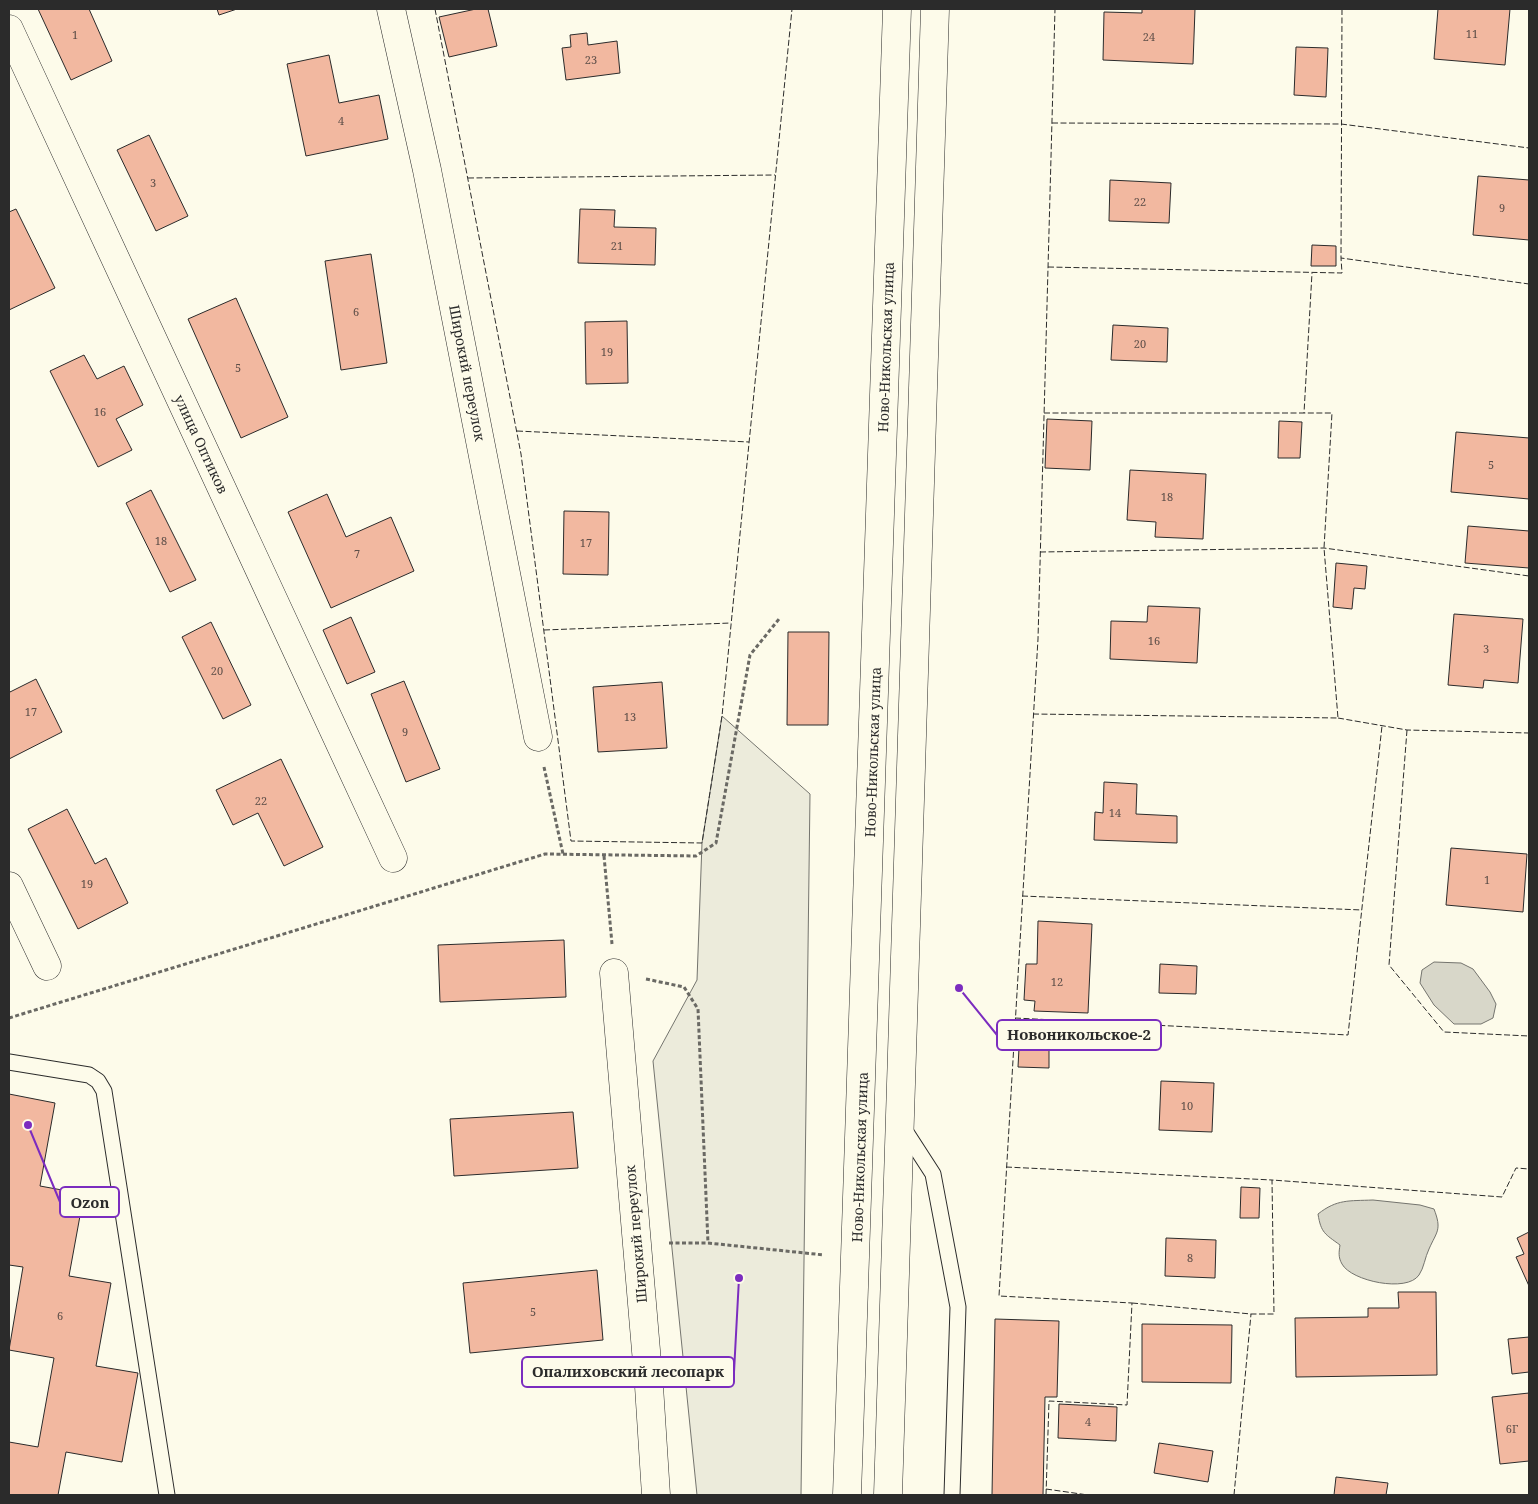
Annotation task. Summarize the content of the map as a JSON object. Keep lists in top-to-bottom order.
{
  "streets": {
    "main road": ["Ново-Никольская улица", "Широкий переулок", "улица Оптиков"]
  },
  "places": ["Новоникольское-2", "Ozon", "Опалиховский лесопарк"],
  "house_numbers": [
    "11",
    "1",
    "24",
    "23",
    "4",
    "3",
    "22",
    "9",
    "21",
    "6",
    "20",
    "19",
    "5",
    "16",
    "5",
    "18",
    "18",
    "17",
    "7",
    "16",
    "3",
    "20",
    "17",
    "13",
    "9",
    "22",
    "14",
    "1",
    "19",
    "12",
    "10",
    "8",
    "5",
    "6",
    "4",
    "6Г"
  ]
}
